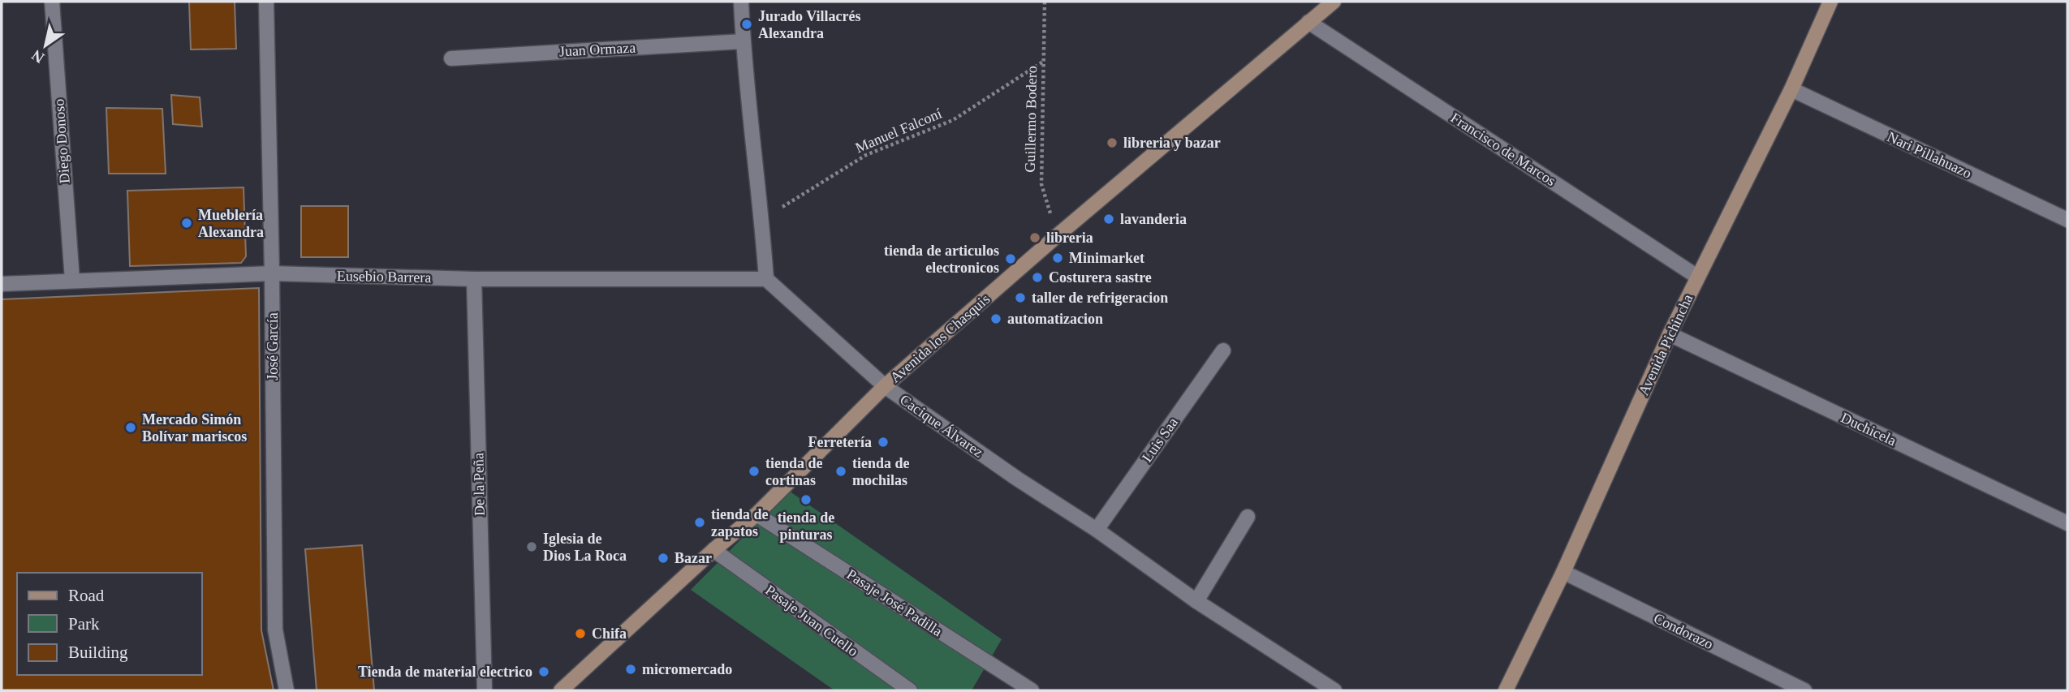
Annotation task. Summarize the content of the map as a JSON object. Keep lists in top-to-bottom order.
{
  "streets": {
    "main road": ["Avenida los Chasquis", "Avenida Pichincha"],
    "street": [
      "Juan Ormaza",
      "Diego Donoso",
      "Francisco de Marcos",
      "Nari Pillahuazo",
      "Eusebio Barrera",
      "José García",
      "Cacique Álvarez",
      "Duchicela",
      "Luis Saa",
      "De la Peña",
      "Pasaje José Padilla",
      "Pasaje Juan Cuello",
      "Condorazo"
    ],
    "path": ["Guillermo Bodero", "Manuel Falconí"]
  },
  "crossings": [
    ["Guillermo Bodero", "Manuel Falconí"],
    ["Guillermo Bodero", "Avenida los Chasquis"],
    ["Diego Donoso", "Eusebio Barrera"],
    ["Francisco de Marcos", "Avenida los Chasquis"],
    ["Francisco de Marcos", "Avenida Pichincha"],
    ["Nari Pillahuazo", "Avenida Pichincha"],
    ["Eusebio Barrera", "José García"],
    ["Eusebio Barrera", "Cacique Álvarez"],
    ["Eusebio Barrera", "De la Peña"],
    ["Avenida los Chasquis", "Cacique Álvarez"],
    ["Avenida los Chasquis", "Pasaje José Padilla"],
    ["Avenida los Chasquis", "Pasaje Juan Cuello"],
    ["Avenida Pichincha", "Duchicela"],
    ["Avenida Pichincha", "Condorazo"],
    ["Cacique Álvarez", "Luis Saa"]
  ],
  "places": [
    "Jurado Villacrés Alexandra",
    "libreria y bazar",
    "lavanderia",
    "Mueblería Alexandra",
    "libreria",
    "Minimarket",
    "tienda de articulos electronicos",
    "Costurera sastre",
    "taller de refrigeracion",
    "automatizacion",
    "Mercado Simón Bolívar mariscos",
    "Ferretería",
    "tienda de cortinas",
    "tienda de mochilas",
    "tienda de pinturas",
    "tienda de zapatos",
    "Iglesia de Dios La Roca",
    "Bazar",
    "Chifa",
    "micromercado",
    "Tienda de material electrico"
  ],
  "legend": ["Road", "Park", "Building"],
  "north": "bottom left"
}
